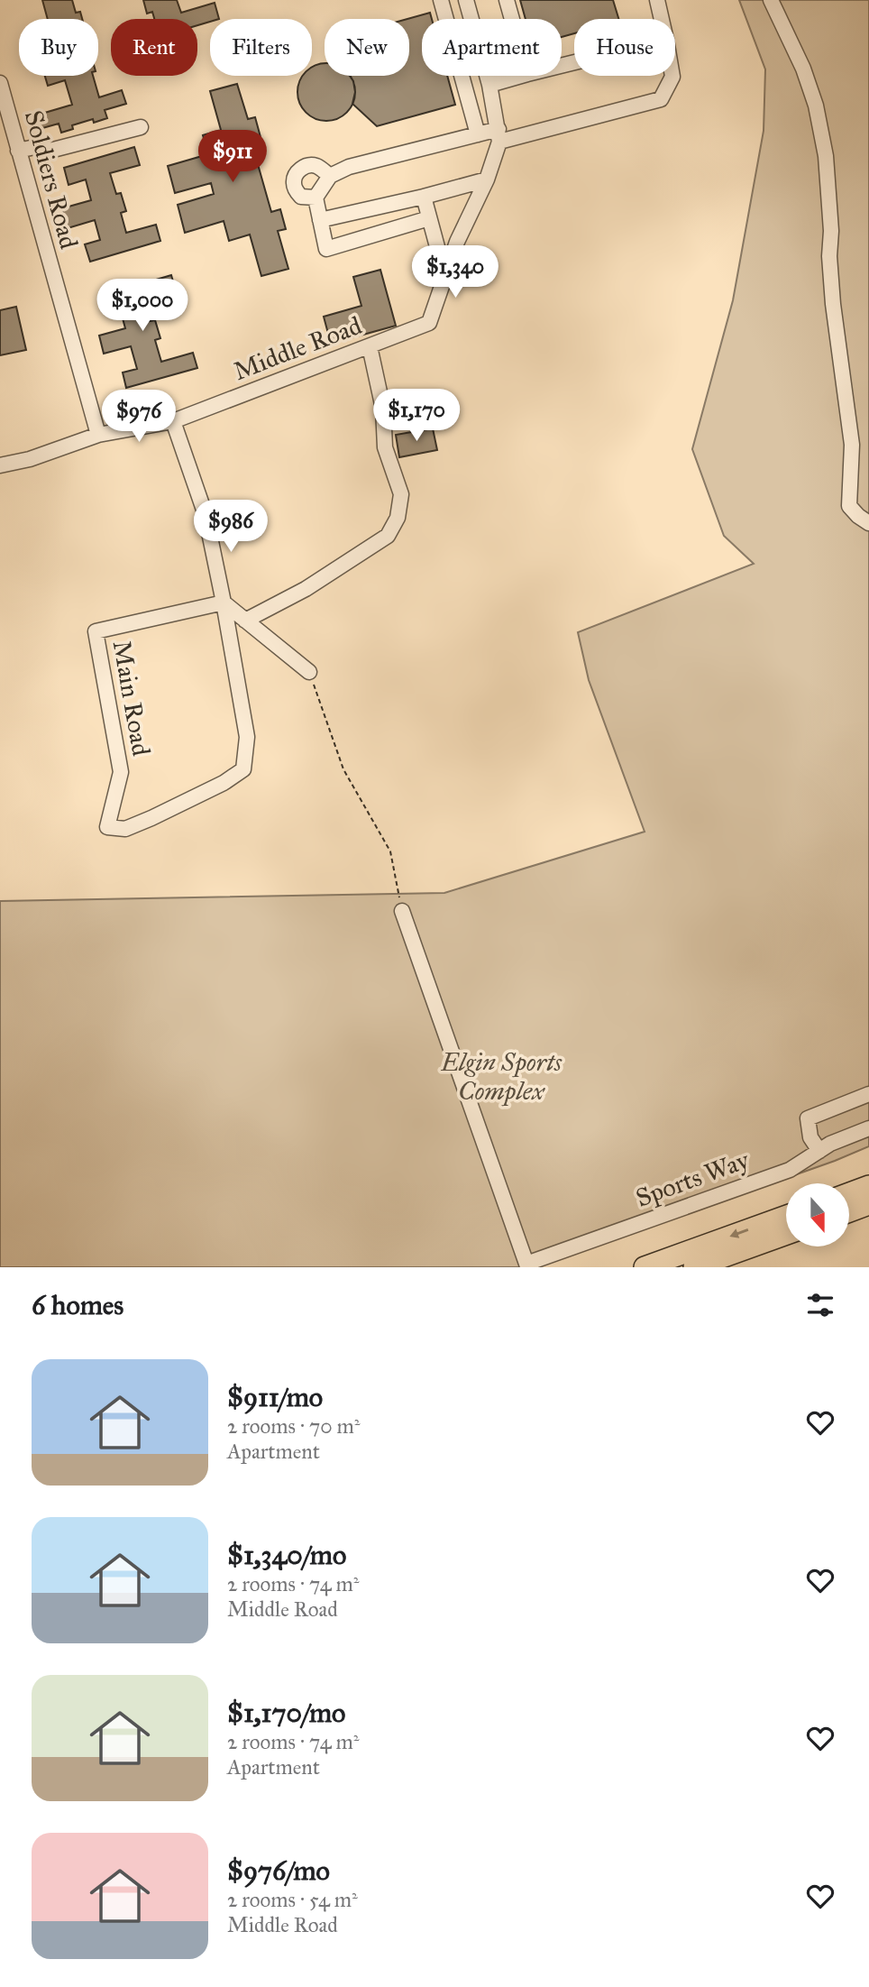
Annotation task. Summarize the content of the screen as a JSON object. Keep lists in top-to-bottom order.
{
  "streets": {
    "street": [
      "Soldiers Road",
      "Middle Road",
      "Main Road",
      "Sports Way"
    ]
  },
  "crossings": [
    ["Soldiers Road", "Middle Road"]
  ],
  "parks": ["Elgin Sports Complex"],
  "north": "bottom",
  "page": {
    "chip": [
      "Buy",
      "Rent",
      "Filters",
      "New",
      "Apartment",
      "House"
    ],
    "price": [
      "$911",
      "$1,340",
      "$1,000",
      "$1,170",
      "$976",
      "$986"
    ],
    "heading": "6 homes",
    "list": [
      {
        "name": "$911/mo",
        "note": "2 rooms · 70 m² · Apartment"
      },
      {
        "name": "$1,340/mo",
        "note": "2 rooms · 74 m² · Middle Road"
      },
      {
        "name": "$1,170/mo",
        "note": "2 rooms · 74 m² · Apartment"
      },
      {
        "name": "$976/mo",
        "note": "2 rooms · 54 m² · Middle Road"
      }
    ]
  }
}
